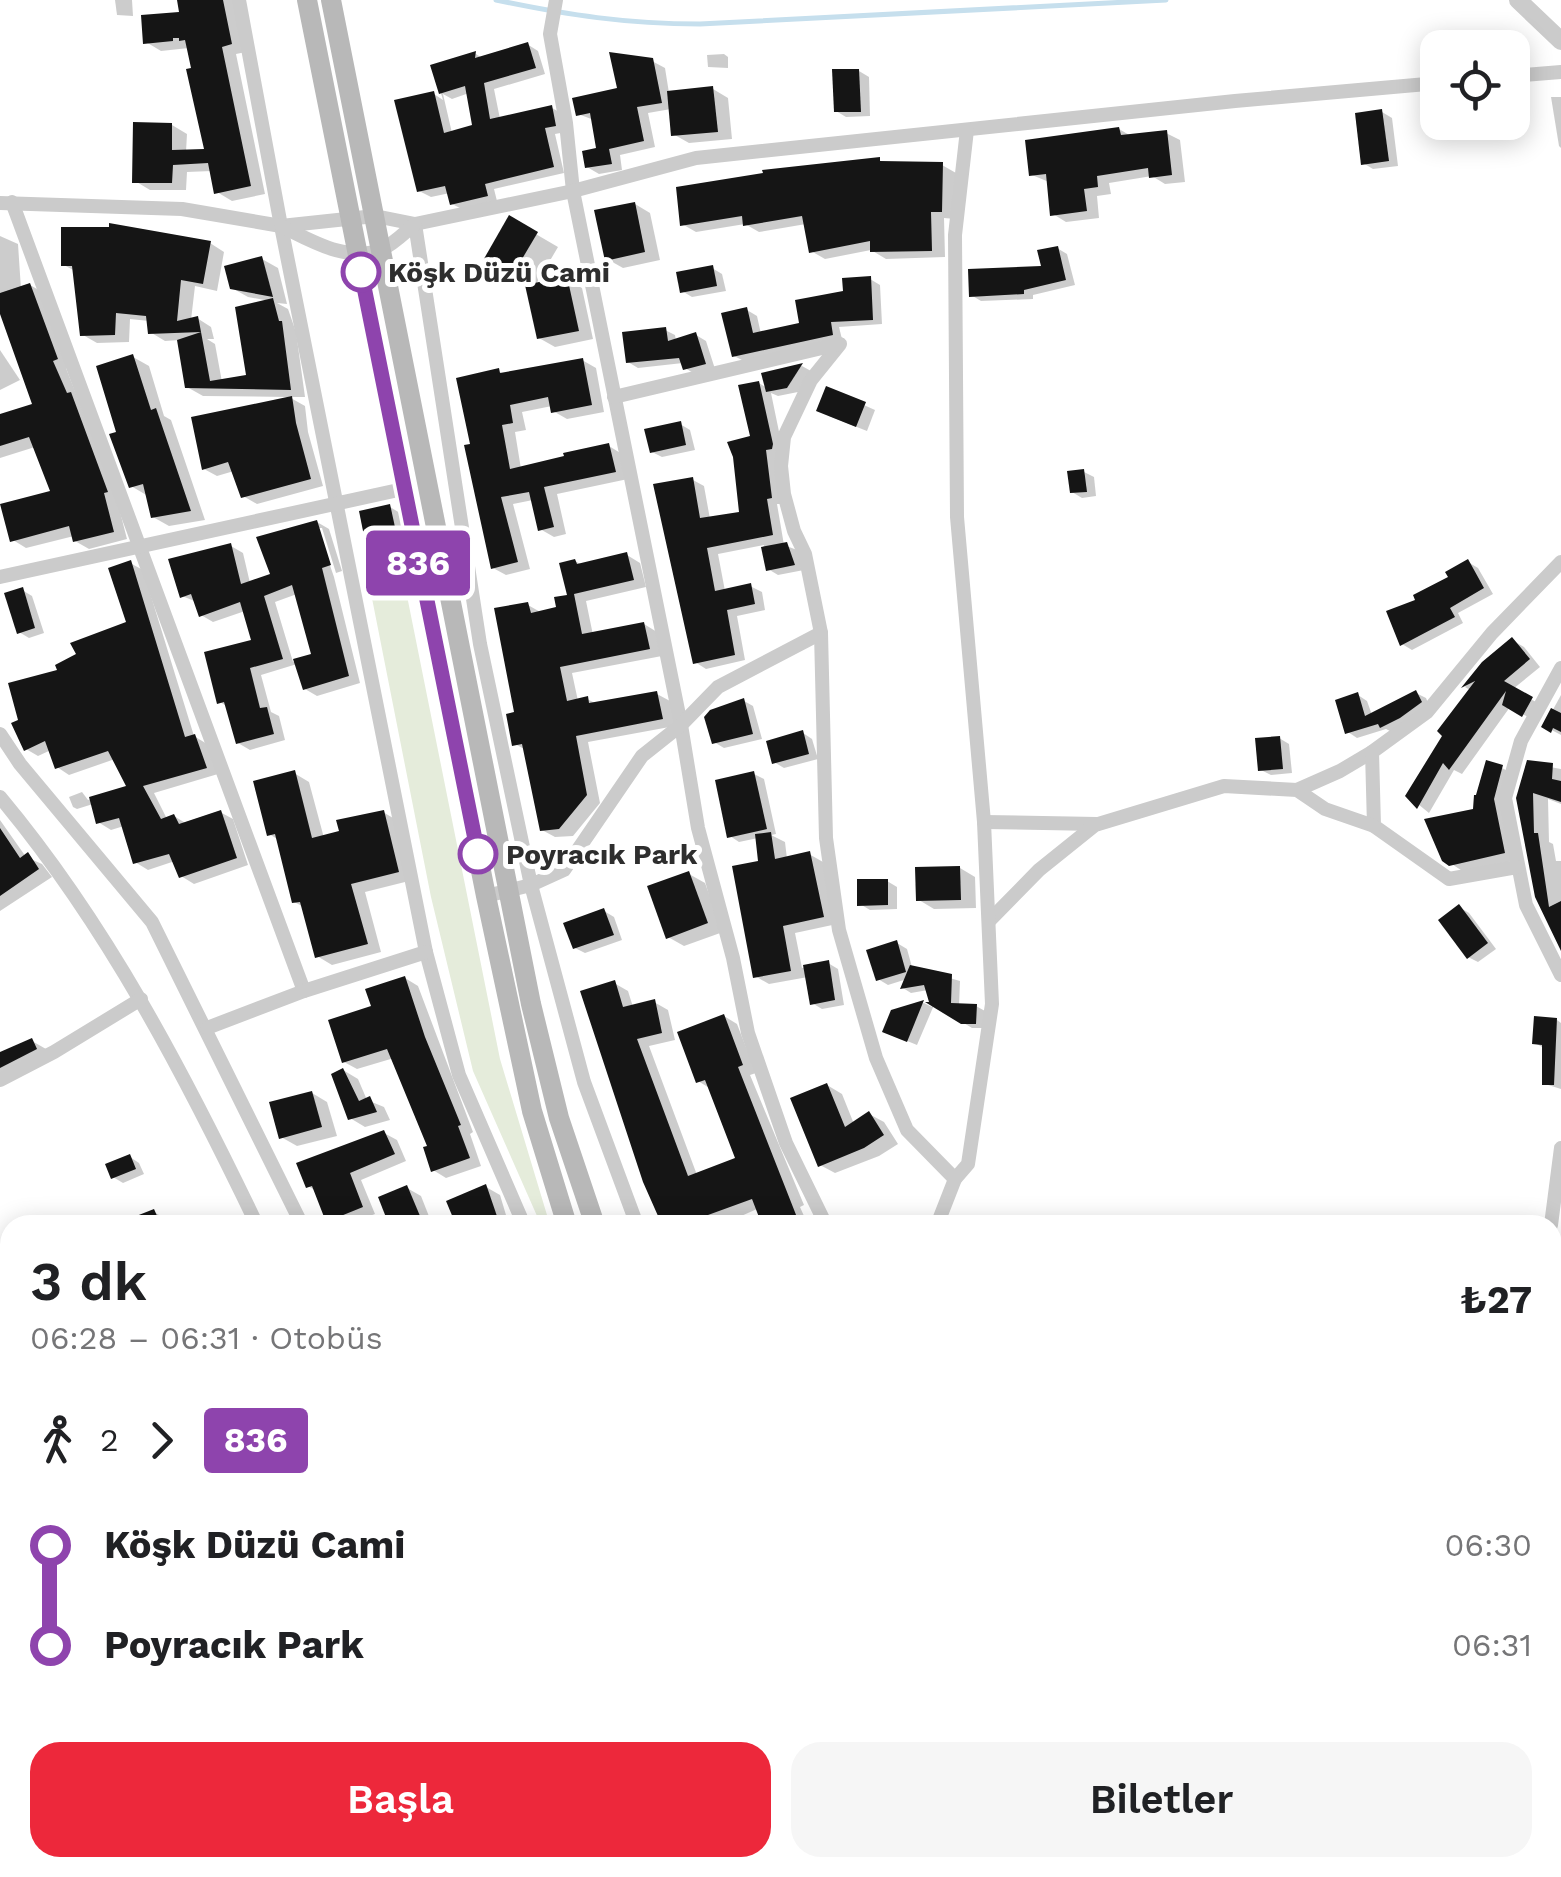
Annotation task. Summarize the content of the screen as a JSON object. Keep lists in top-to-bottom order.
{
  "places": ["Köşk Düzü Cami", "Poyracık Park"],
  "lines": ["bus line 836"],
  "page": {
    "on_map": "836",
    "heading": ["3 dk", "06:28 – 06:31 · Otobüs", "₺27"],
    "legs": ["2", "836"],
    "list": [
      {
        "name": "Köşk Düzü Cami",
        "value": "06:30"
      },
      {
        "name": "Poyracık Park",
        "value": "06:31"
      }
    ],
    "buttons": ["Başla", "Biletler"]
  }
}
